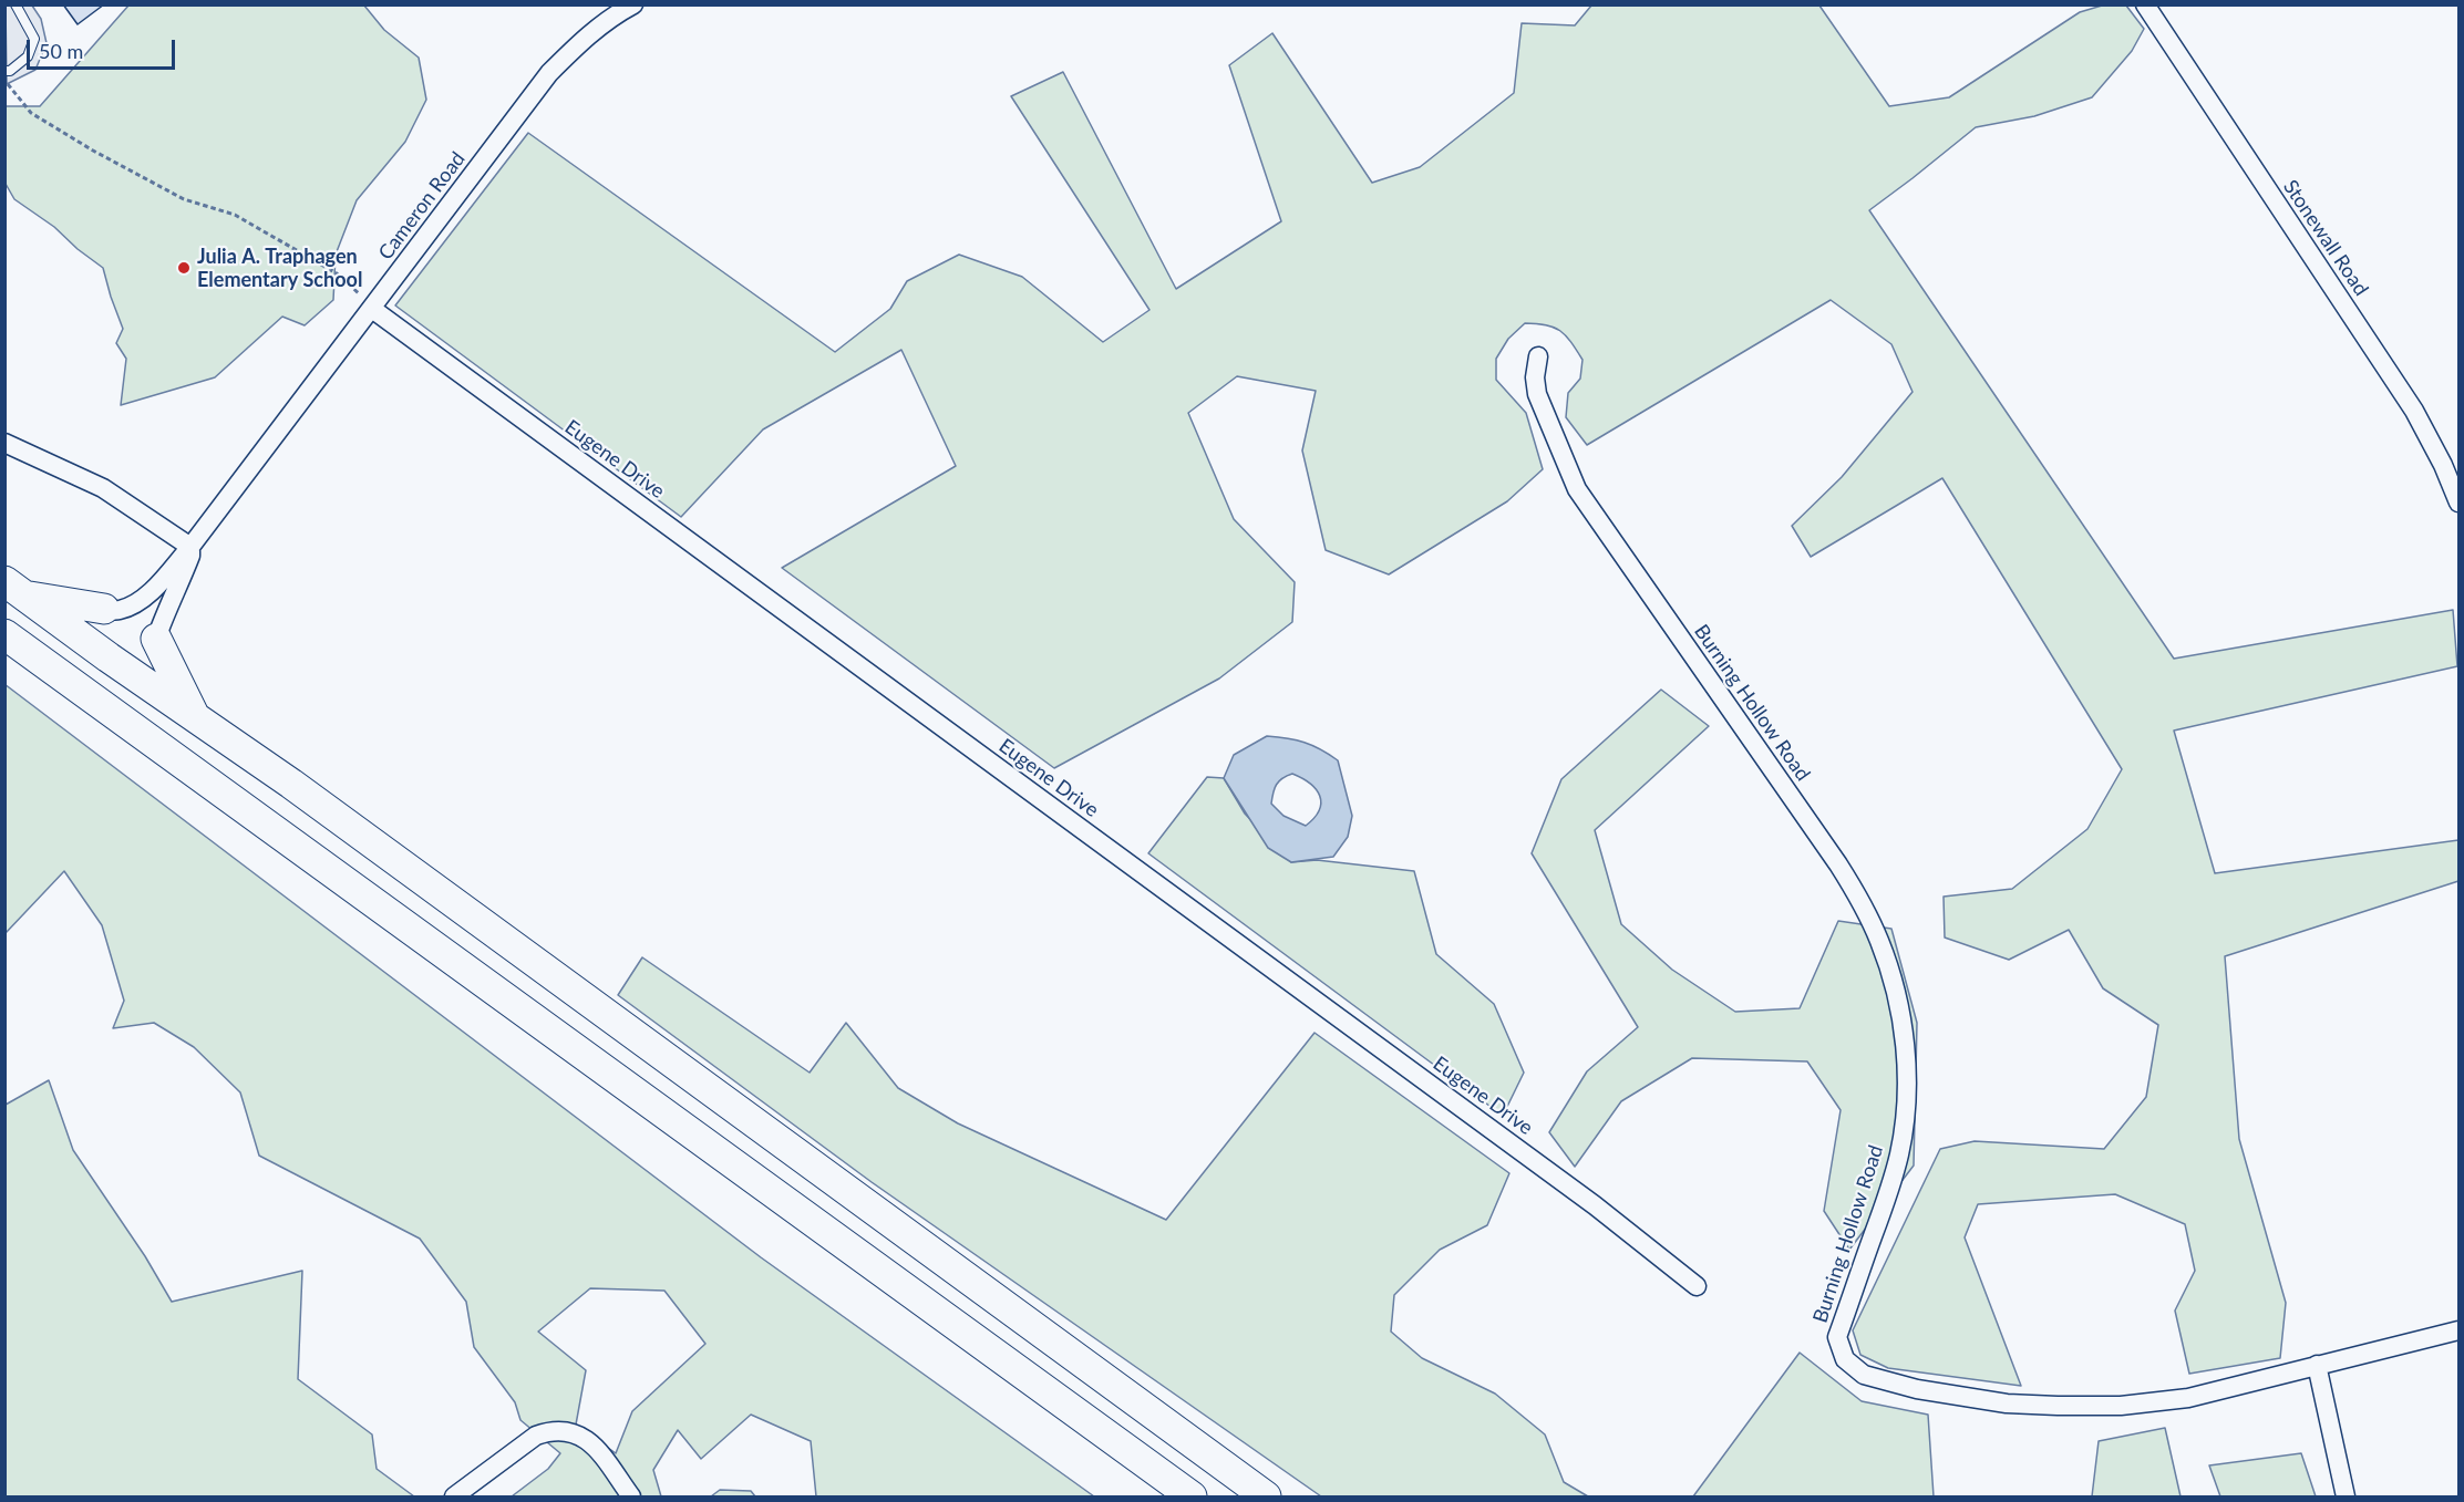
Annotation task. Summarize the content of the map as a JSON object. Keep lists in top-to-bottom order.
{
  "streets": {
    "street": [
      "Cameron Road",
      "Stonewall Road",
      "Eugene Drive",
      "Burning Hollow Road"
    ]
  },
  "crossings": [
    ["Cameron Road", "Eugene Drive"]
  ],
  "places": ["Julia A. Traphagen Elementary School"],
  "scale_bar": "50 m"
}
